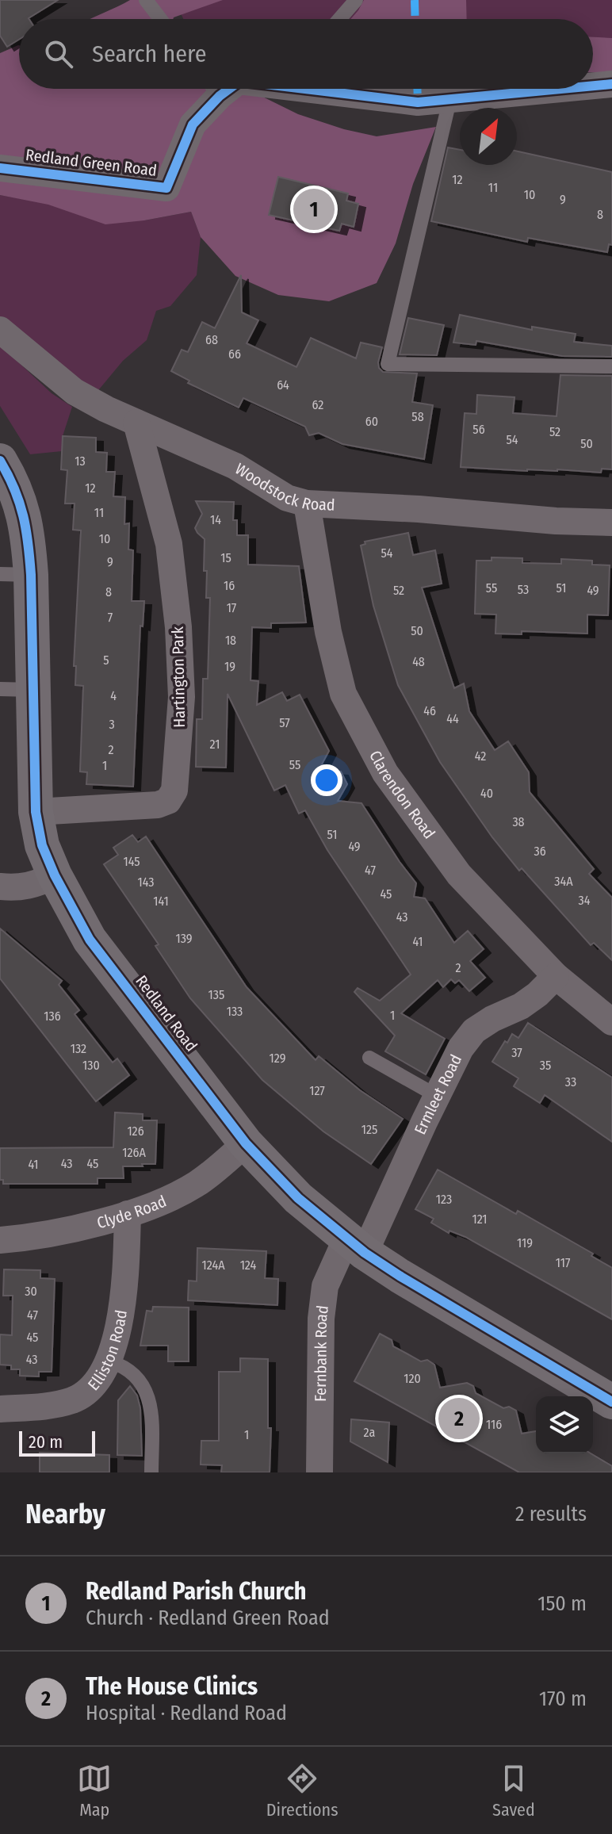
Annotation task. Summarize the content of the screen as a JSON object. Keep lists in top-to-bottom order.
{
  "streets": {
    "street": [
      "Redland Green Road",
      "Woodstock Road",
      "Hartington Park",
      "Clarendon Road",
      "Redland Road",
      "Ermleet Road",
      "Clyde Road",
      "Elliston Road",
      "Fernbank Road"
    ]
  },
  "crossings": [
    ["Woodstock Road", "Hartington Park"],
    ["Woodstock Road", "Clarendon Road"],
    ["Hartington Park", "Redland Road"],
    ["Clarendon Road", "Ermleet Road"],
    ["Redland Road", "Ermleet Road"],
    ["Redland Road", "Clyde Road"],
    ["Redland Road", "Fernbank Road"],
    ["Ermleet Road", "Fernbank Road"],
    ["Clyde Road", "Elliston Road"]
  ],
  "house_numbers": [
    "12",
    "11",
    "10",
    "9",
    "8",
    "68",
    "66",
    "64",
    "62",
    "58",
    "60",
    "56",
    "52",
    "54",
    "50",
    "13",
    "12",
    "11",
    "14",
    "10",
    "54",
    "15",
    "9",
    "16",
    "55",
    "51",
    "53",
    "52",
    "49",
    "8",
    "17",
    "7",
    "50",
    "18",
    "5",
    "48",
    "19",
    "4",
    "46",
    "44",
    "57",
    "3",
    "21",
    "2",
    "42",
    "55",
    "1",
    "40",
    "38",
    "51",
    "49",
    "36",
    "145",
    "47",
    "34A",
    "143",
    "45",
    "34",
    "141",
    "43",
    "139",
    "41",
    "2",
    "135",
    "133",
    "1",
    "136",
    "132",
    "37",
    "129",
    "130",
    "35",
    "33",
    "127",
    "125",
    "126",
    "126A",
    "43",
    "45",
    "41",
    "123",
    "121",
    "119",
    "117",
    "124A",
    "124",
    "30",
    "47",
    "45",
    "43",
    "120",
    "116",
    "2a",
    "1"
  ],
  "scale_bar": "20 m",
  "north": "top right",
  "page": {
    "search": "Search here",
    "pins": ["1", "2"],
    "scale": "20 m",
    "heading": ["Nearby", "2 results"],
    "list": [
      {
        "mark": "1",
        "name": "Redland Parish Church",
        "note": "Church · Redland Green Road",
        "value": "150 m"
      },
      {
        "mark": "2",
        "name": "The House Clinics",
        "note": "Hospital · Redland Road",
        "value": "170 m"
      }
    ],
    "nav": ["Map", "Directions", "Saved"]
  }
}
